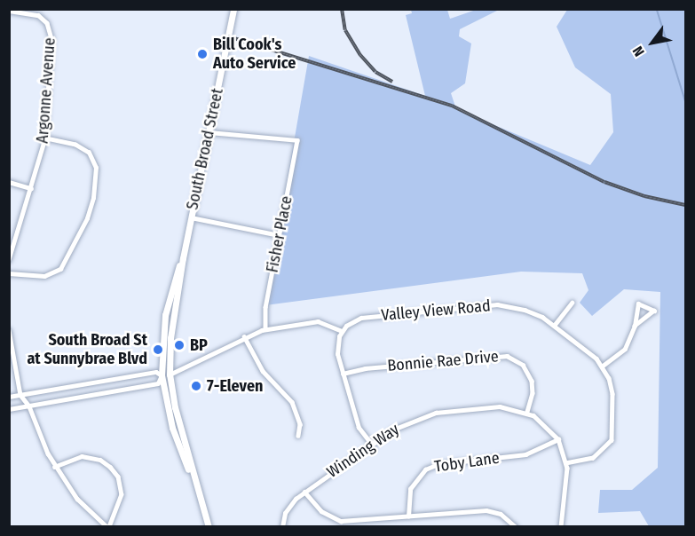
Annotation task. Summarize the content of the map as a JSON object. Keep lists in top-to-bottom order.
{
  "streets": {
    "main road": ["South Broad Street"],
    "street": [
      "Argonne Avenue",
      "Fisher Place",
      "Valley View Road",
      "Bonnie Rae Drive",
      "Winding Way",
      "Toby Lane"
    ]
  },
  "crossings": [
    ["South Broad Street", "Fisher Place"],
    ["Bonnie Rae Drive", "Winding Way"],
    ["Winding Way", "Toby Lane"]
  ],
  "places": [
    "Bill Cook's Auto Service",
    "BP",
    "South Broad St at Sunnybrae Blvd",
    "7-Eleven"
  ],
  "north": "bottom left"
}
